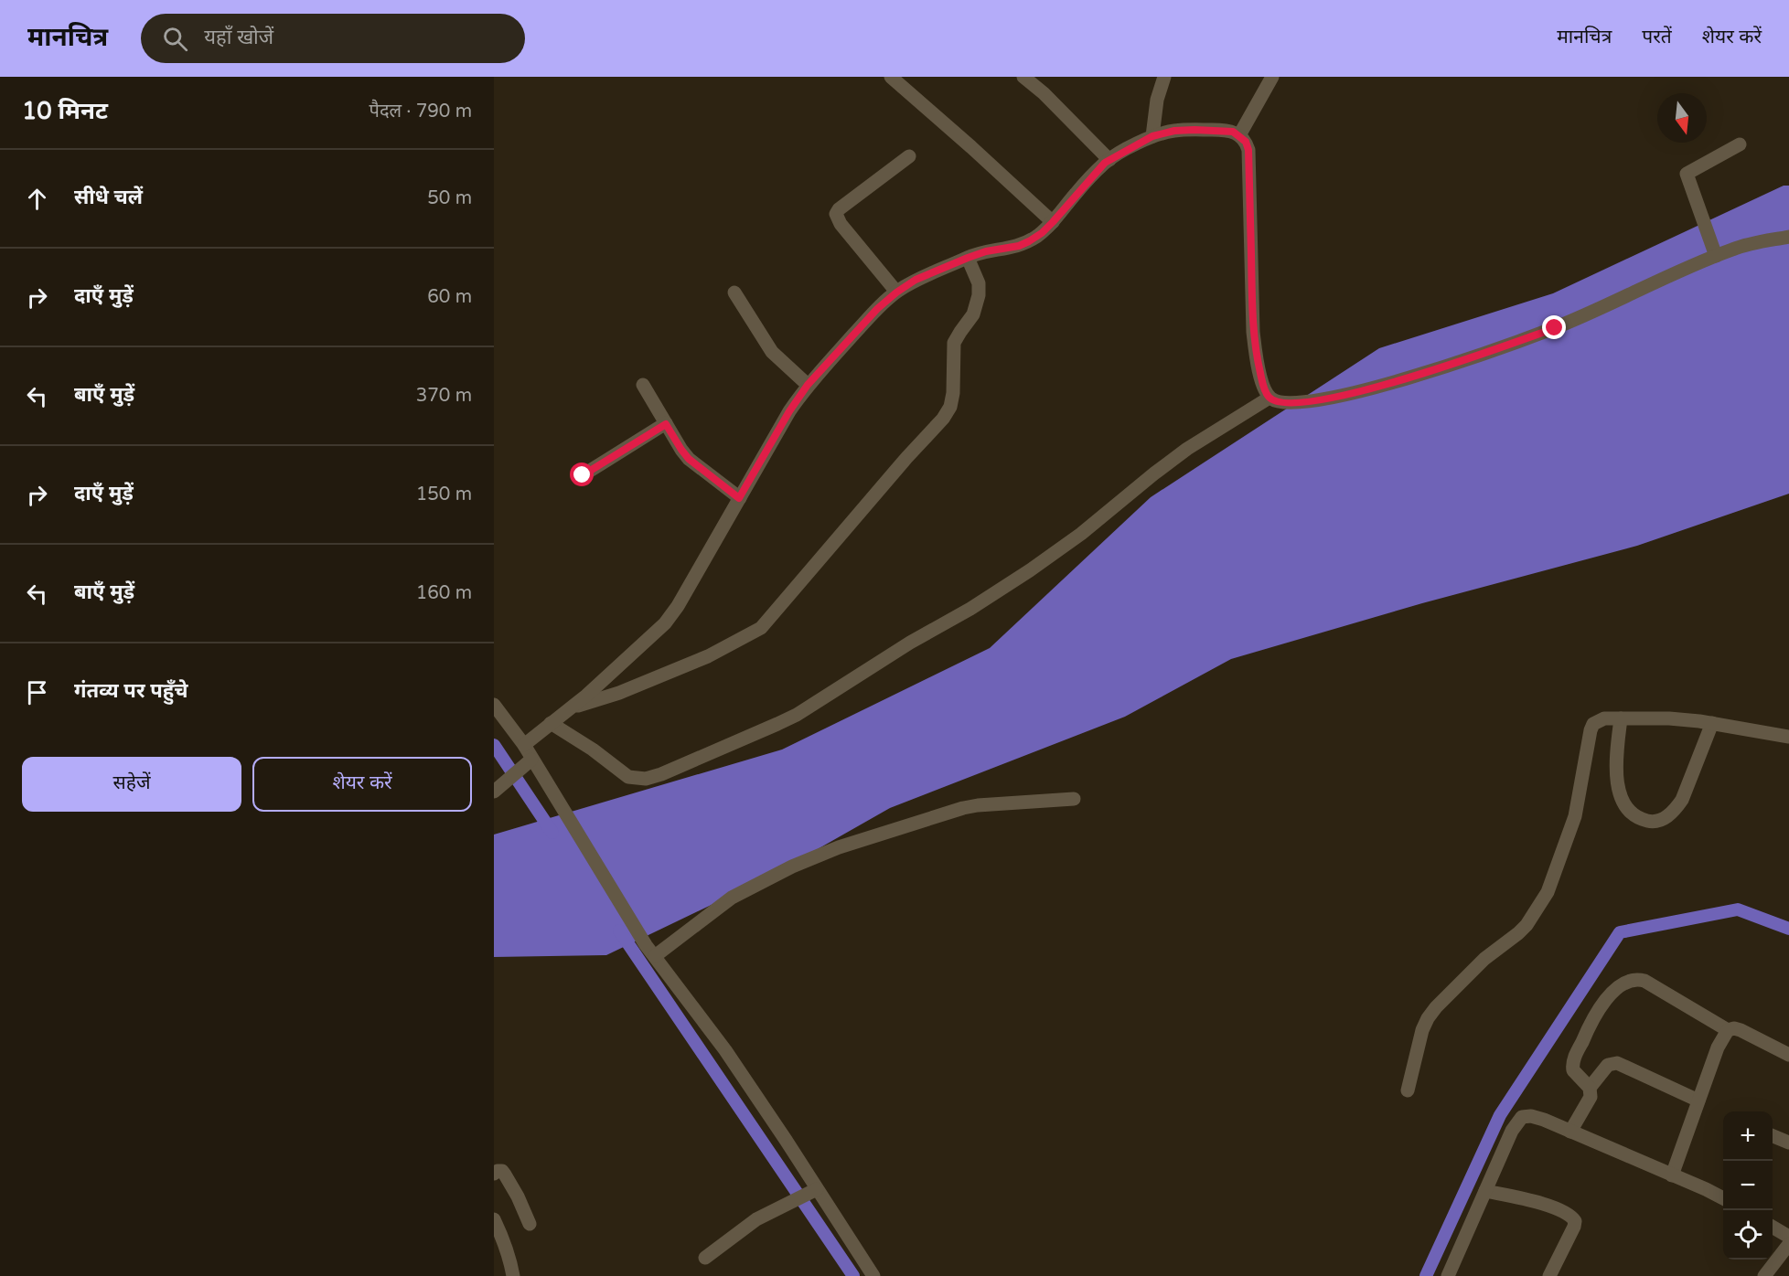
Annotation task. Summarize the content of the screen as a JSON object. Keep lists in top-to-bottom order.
{
  "north": "bottom",
  "page": {
    "header": "मानचित्र",
    "search": "यहाँ खोजें",
    "nav": ["मानचित्र", "परतें", "शेयर करें"],
    "heading": ["10 मिनट", "पैदल · 790 m"],
    "list": [
      ["सीधे चलें", "50 m"],
      ["दाएँ मुड़ें", "60 m"],
      ["बाएँ मुड़ें", "370 m"],
      ["दाएँ मुड़ें", "150 m"],
      ["बाएँ मुड़ें", "160 m"],
      "गंतव्य पर पहुँचे"
    ],
    "buttons": ["सहेजें", "शेयर करें"],
    "map_buttons": ["+", "−"]
  }
}
